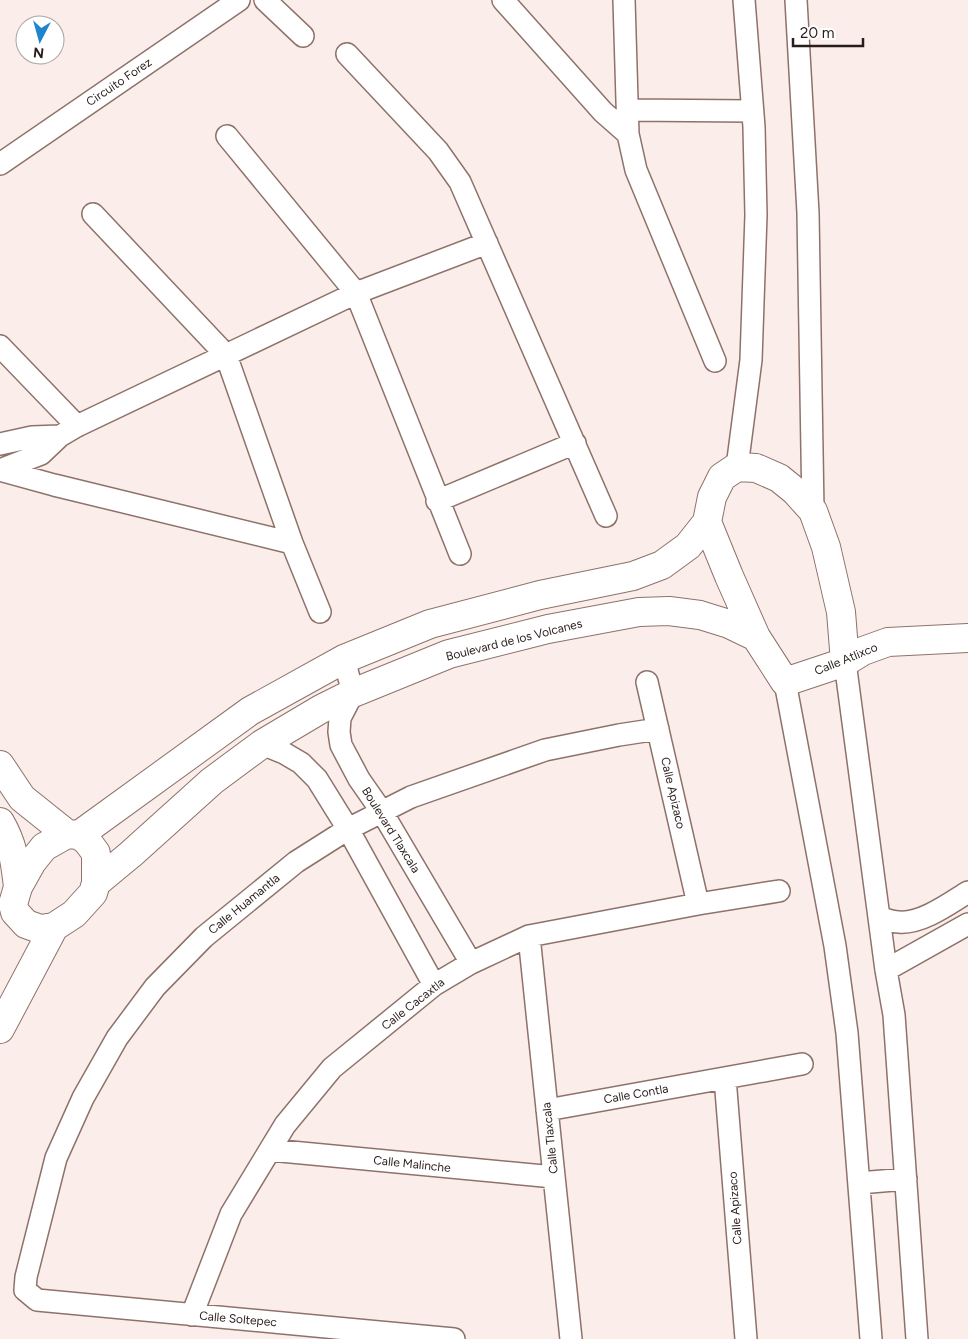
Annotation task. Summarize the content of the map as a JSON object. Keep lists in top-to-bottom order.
{
  "streets": {
    "street": [
      "Circuito Forez",
      "Boulevard de los Volcanes",
      "Calle Atlixco",
      "Calle Apizaco",
      "Boulevard Tlaxcala",
      "Calle Huamantla",
      "Calle Cacaxtla",
      "Calle Contla",
      "Calle Tlaxcala",
      "Calle Malinche",
      "Calle Soltepec"
    ]
  },
  "crossings": [
    ["Boulevard de los Volcanes", "Boulevard Tlaxcala"],
    ["Calle Apizaco", "Calle Huamantla"],
    ["Calle Apizaco", "Calle Cacaxtla"],
    ["Calle Apizaco", "Calle Contla"],
    ["Boulevard Tlaxcala", "Calle Huamantla"],
    ["Boulevard Tlaxcala", "Calle Cacaxtla"],
    ["Calle Huamantla", "Calle Soltepec"],
    ["Calle Cacaxtla", "Calle Tlaxcala"],
    ["Calle Cacaxtla", "Calle Malinche"],
    ["Calle Cacaxtla", "Calle Soltepec"],
    ["Calle Contla", "Calle Tlaxcala"],
    ["Calle Tlaxcala", "Calle Malinche"]
  ],
  "scale_bar": "20 m",
  "north": "bottom"
}
